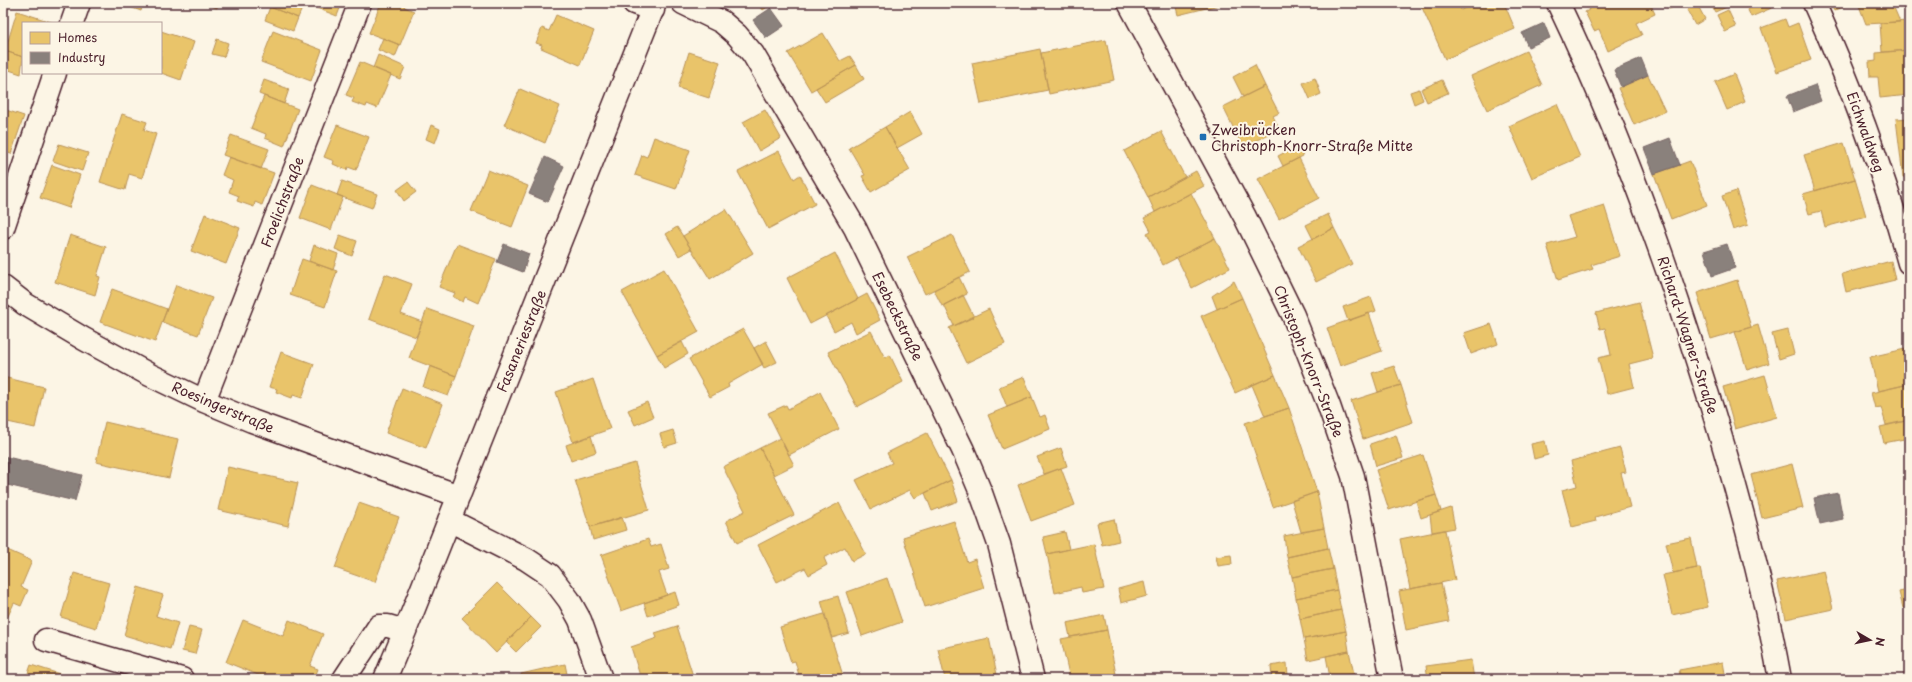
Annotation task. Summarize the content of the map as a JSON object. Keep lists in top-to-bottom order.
{
  "streets": {
    "street": [
      "Eichwaldweg",
      "Froelichstraße",
      "Esebeckstraße",
      "Richard-Wagner-Straße",
      "Fasaneriestraße",
      "Christoph-Knorr-Straße",
      "Roesingerstraße"
    ]
  },
  "crossings": [
    ["Froelichstraße", "Roesingerstraße"],
    ["Fasaneriestraße", "Roesingerstraße"]
  ],
  "places": {
    "transit": ["Zweibrücken Christoph-Knorr-Straße Mitte"]
  },
  "legend": ["Homes", "Industry"],
  "north": "right"
}
